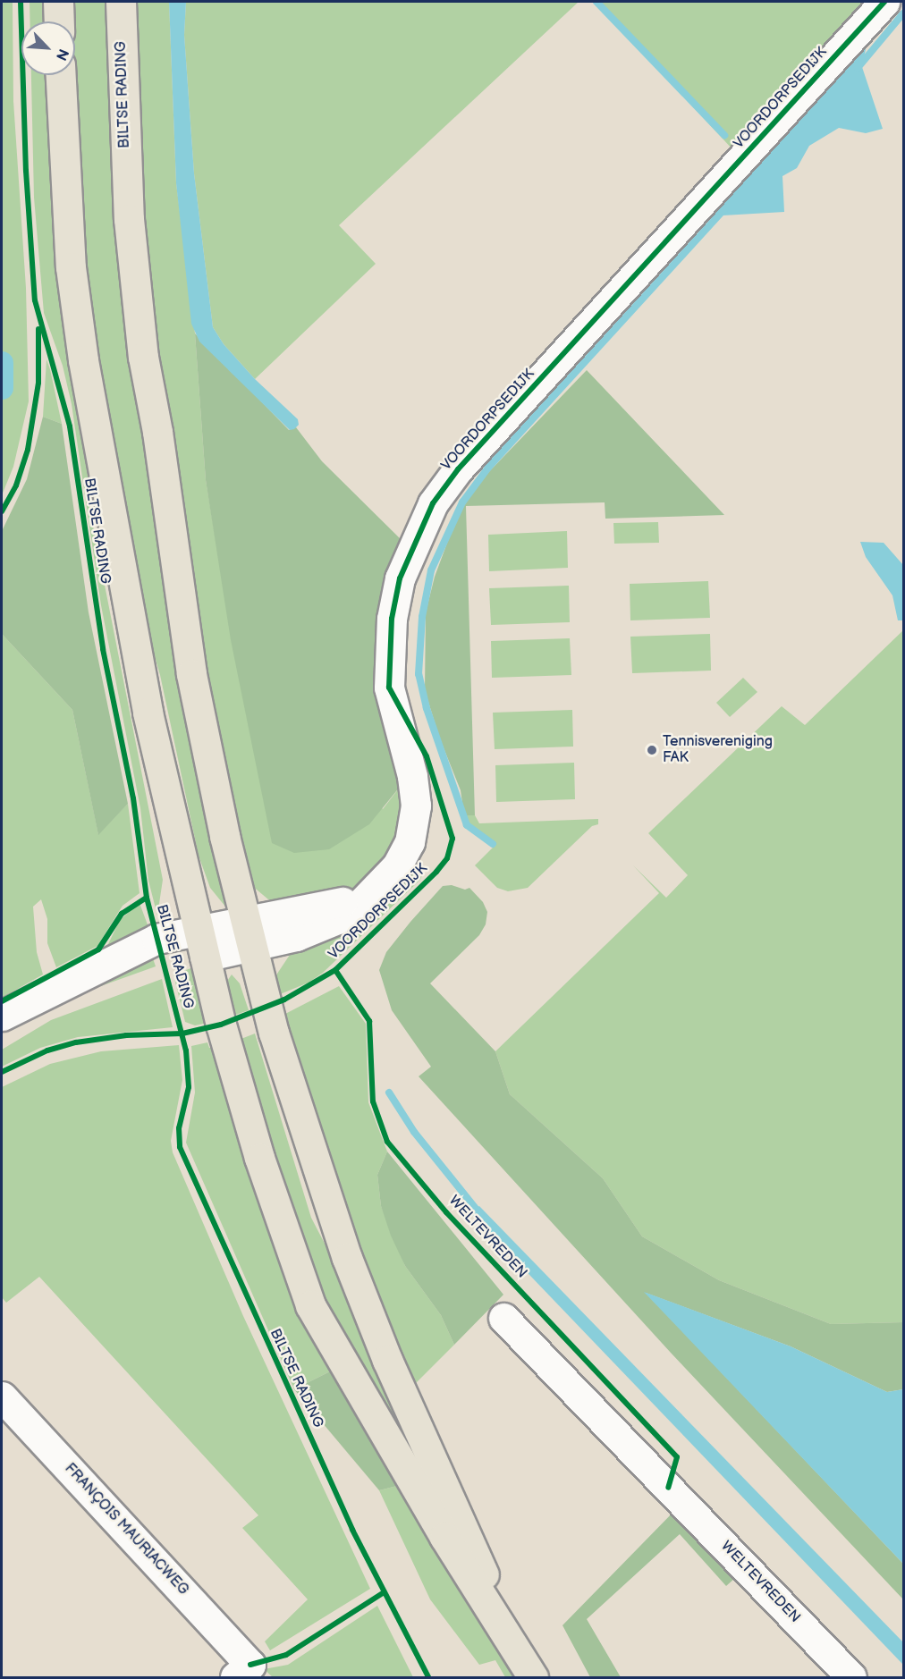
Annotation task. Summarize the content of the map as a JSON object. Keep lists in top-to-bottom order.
{
  "streets": {
    "main road": ["BILTSE RADING"],
    "street": ["VOORDORPSEDIJK", "WELTEVREDEN", "FRANÇOIS MAURIACWEG"]
  },
  "crossings": [
    ["BILTSE RADING", "VOORDORPSEDIJK"]
  ],
  "places": ["Tennisvereniging FAK"],
  "north": "bottom right"
}
